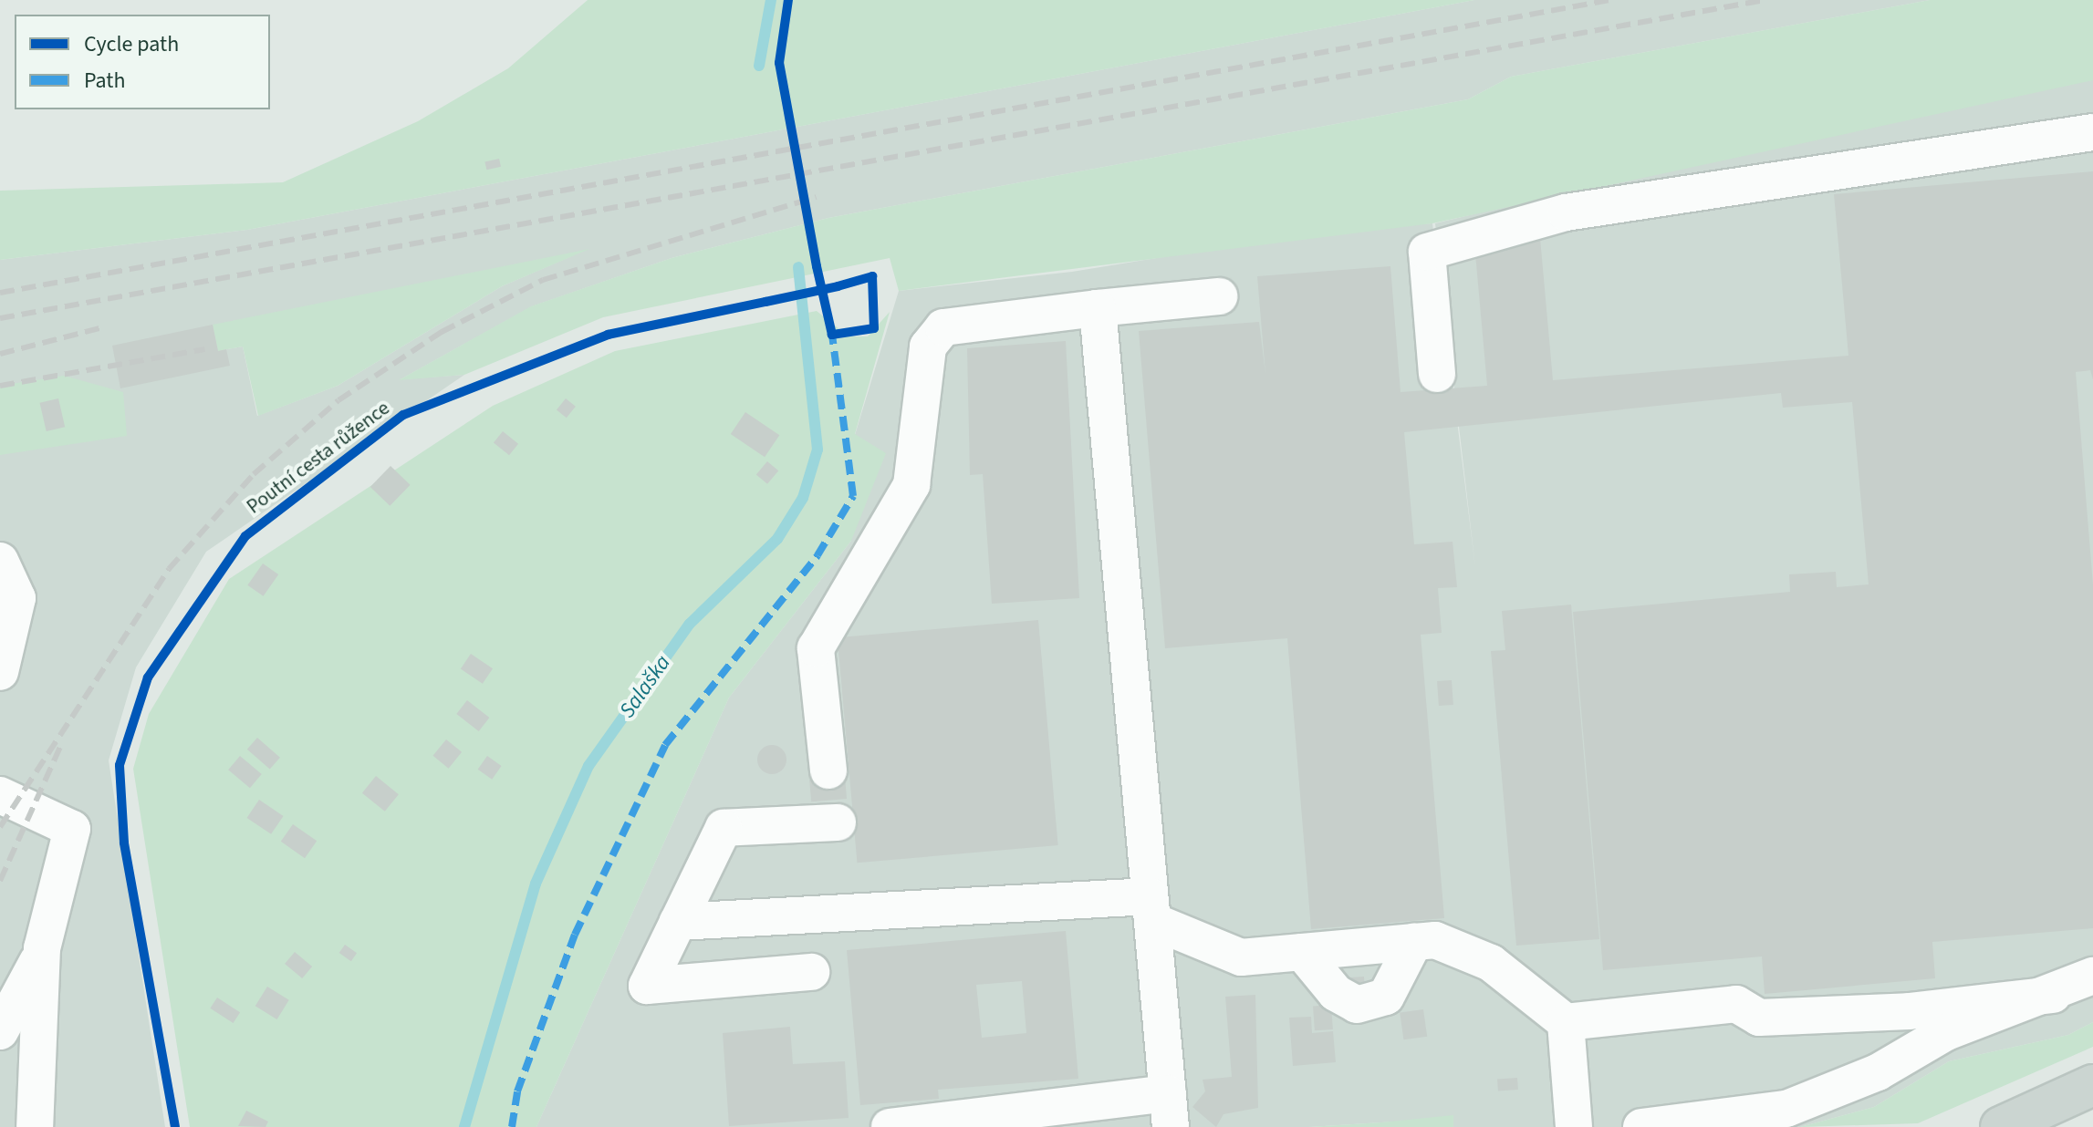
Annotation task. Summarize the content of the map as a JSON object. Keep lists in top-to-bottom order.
{
  "streets": {
    "cycle path": ["Poutní cesta růžence"]
  },
  "water": ["Salaška"],
  "legend": ["Cycle path", "Path"]
}
